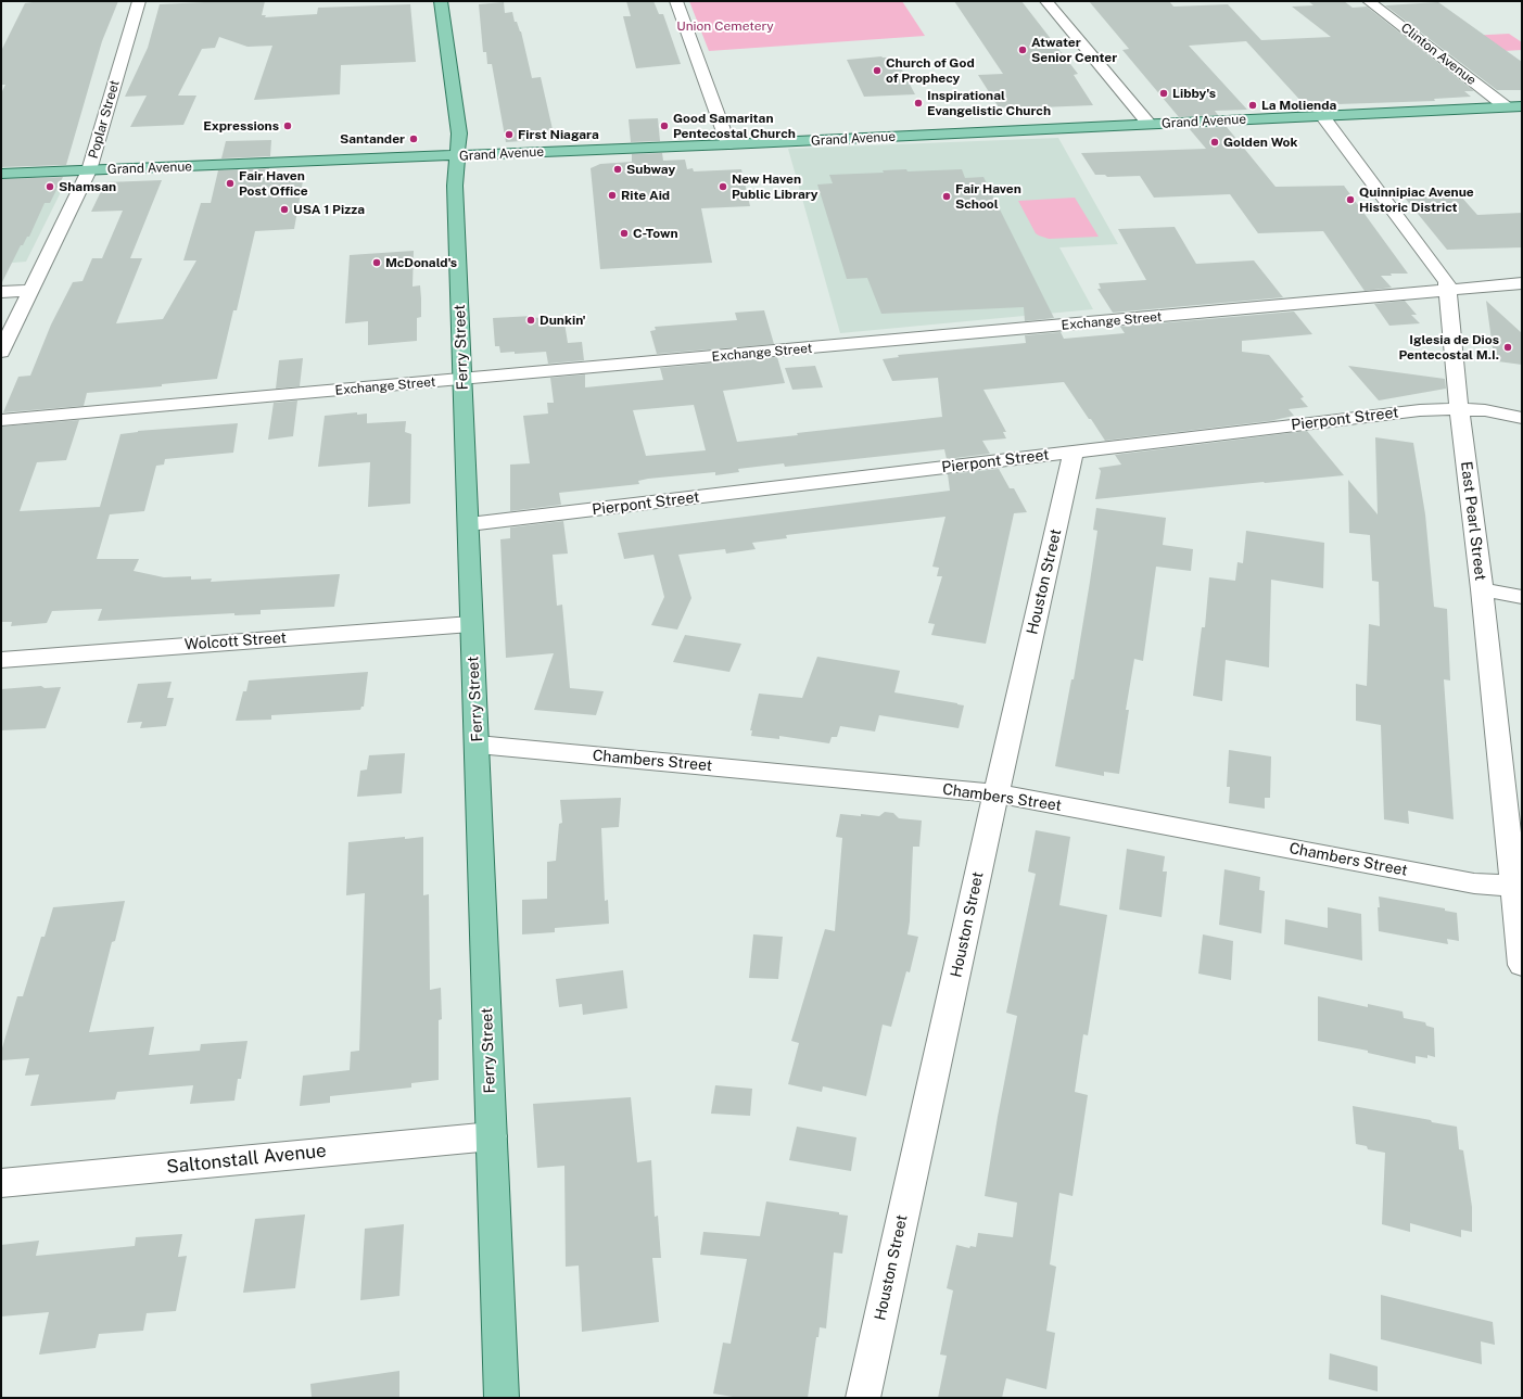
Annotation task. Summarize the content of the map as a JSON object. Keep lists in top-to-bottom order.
{
  "streets": {
    "main road": ["Grand Avenue", "Ferry Street"],
    "street": [
      "Clinton Avenue",
      "Poplar Street",
      "Exchange Street",
      "Pierpont Street",
      "East Pearl Street",
      "Houston Street",
      "Wolcott Street",
      "Chambers Street",
      "Saltonstall Avenue"
    ]
  },
  "crossings": [
    ["Clinton Avenue", "Grand Avenue"],
    ["Poplar Street", "Grand Avenue"],
    ["Grand Avenue", "Ferry Street"],
    ["Grand Avenue", "East Pearl Street"],
    ["Exchange Street", "Ferry Street"],
    ["Exchange Street", "East Pearl Street"],
    ["Ferry Street", "Pierpont Street"],
    ["Ferry Street", "Wolcott Street"],
    ["Ferry Street", "Chambers Street"],
    ["Ferry Street", "Saltonstall Avenue"],
    ["Pierpont Street", "East Pearl Street"],
    ["Pierpont Street", "Houston Street"],
    ["East Pearl Street", "Chambers Street"],
    ["Houston Street", "Chambers Street"]
  ],
  "parks": ["Union Cemetery"],
  "places": [
    "Atwater Senior Center",
    "Church of God of Prophecy",
    "Libby's",
    "Inspirational Evangelistic Church",
    "La Molienda",
    "Expressions",
    "Good Samaritan Pentecostal Church",
    "First Niagara",
    "Santander",
    "Golden Wok",
    "Subway",
    "Fair Haven Post Office",
    "Shamsan",
    "New Haven Public Library",
    "Rite Aid",
    "Fair Haven School",
    "Quinnipiac Avenue Historic District",
    "USA 1 Pizza",
    "C-Town",
    "McDonald's",
    "Dunkin'",
    "Iglesia de Dios Pentecostal M.I."
  ]
}
